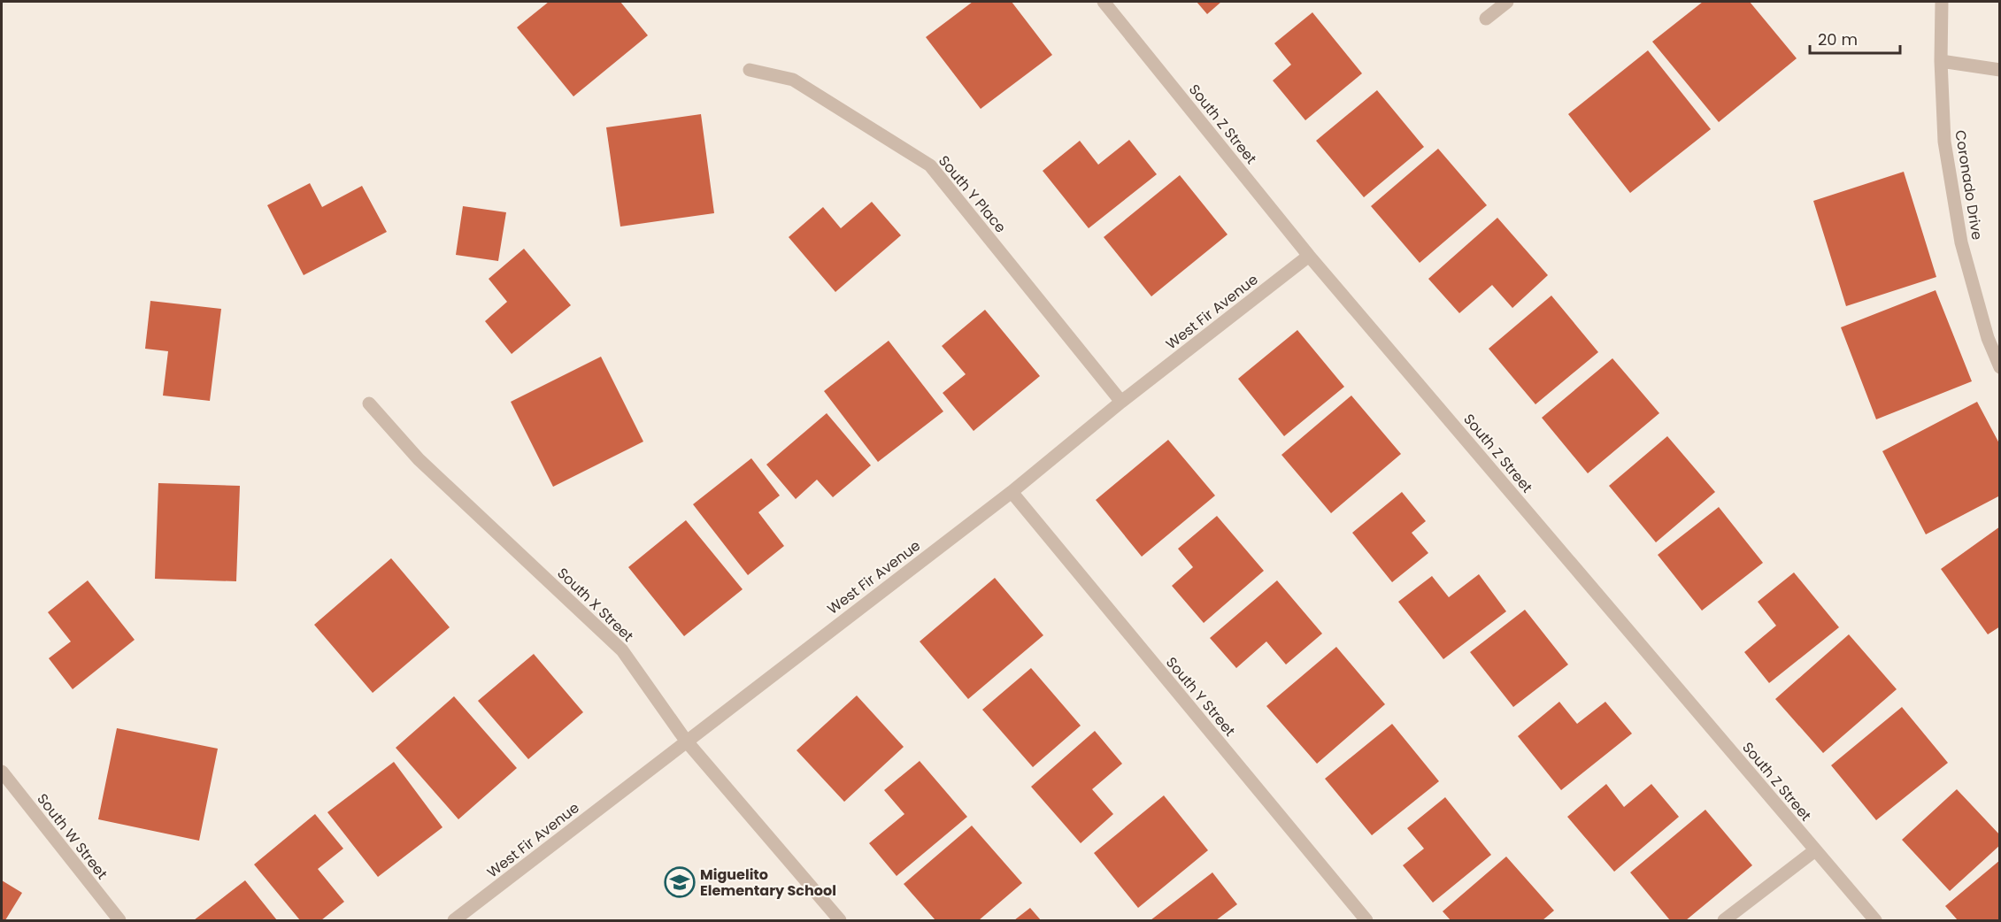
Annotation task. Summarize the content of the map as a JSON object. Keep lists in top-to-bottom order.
{
  "streets": {
    "street": [
      "South Z Street",
      "Coronado Drive",
      "South Y Place",
      "West Fir Avenue",
      "South X Street",
      "South Y Street",
      "South W Street"
    ]
  },
  "crossings": [
    ["South Z Street", "West Fir Avenue"],
    ["South Y Place", "West Fir Avenue"],
    ["West Fir Avenue", "South X Street"],
    ["West Fir Avenue", "South Y Street"]
  ],
  "places": {
    "school or university": ["Miguelito Elementary School"]
  },
  "scale_bar": "20 m"
}
